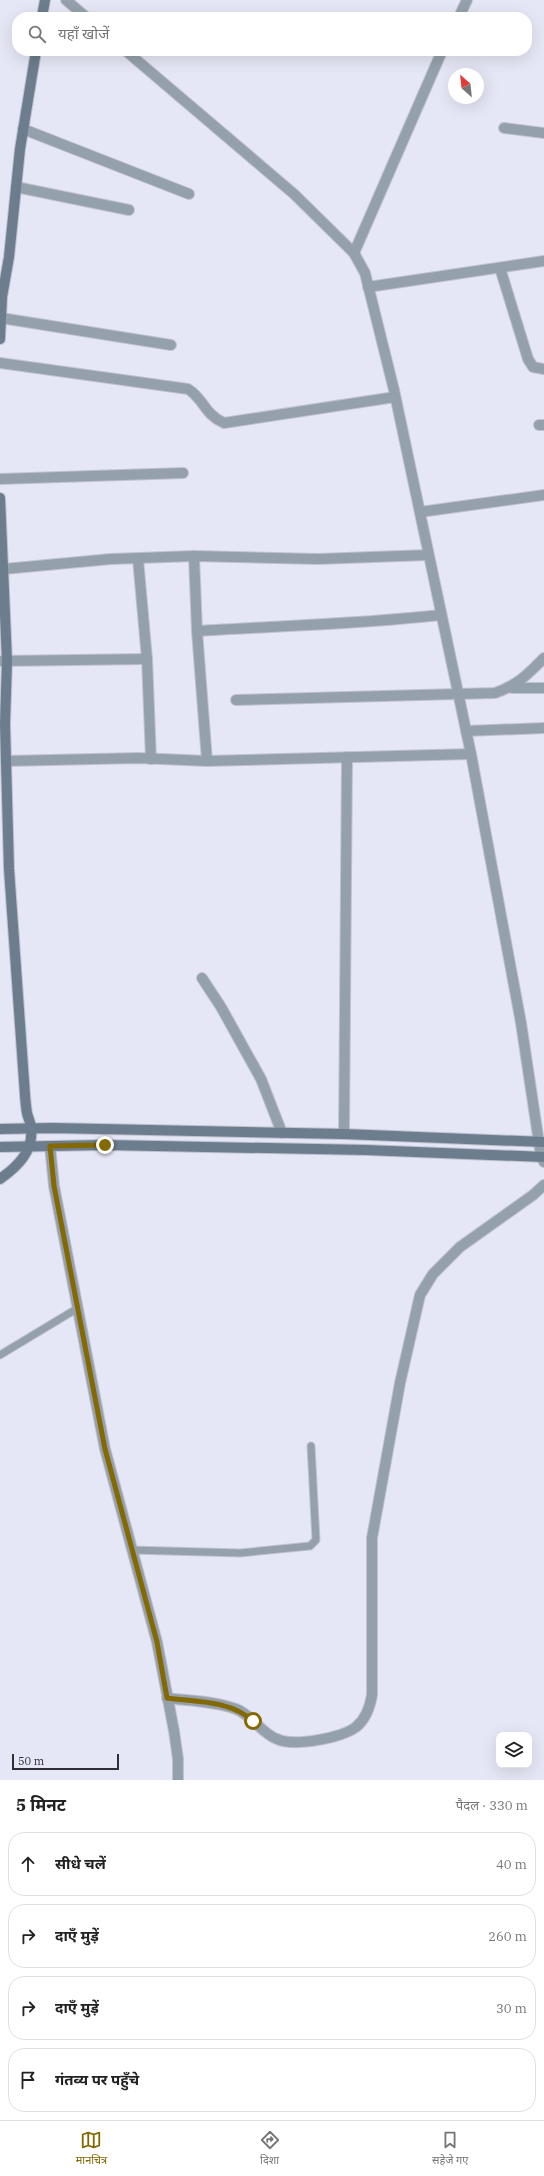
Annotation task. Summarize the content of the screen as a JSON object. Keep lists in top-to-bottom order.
{
  "scale_bar": "50 m",
  "north": "top left",
  "page": {
    "search": "यहाँ खोजें",
    "scale": "50 m",
    "heading": ["5 मिनट", "पैदल · 330 m"],
    "list": [
      ["सीधे चलें", "40 m"],
      ["दाएँ मुड़ें", "260 m"],
      ["दाएँ मुड़ें", "30 m"],
      "गंतव्य पर पहुँचे"
    ],
    "nav": ["मानचित्र", "दिशा", "सहेजे गए"]
  }
}
